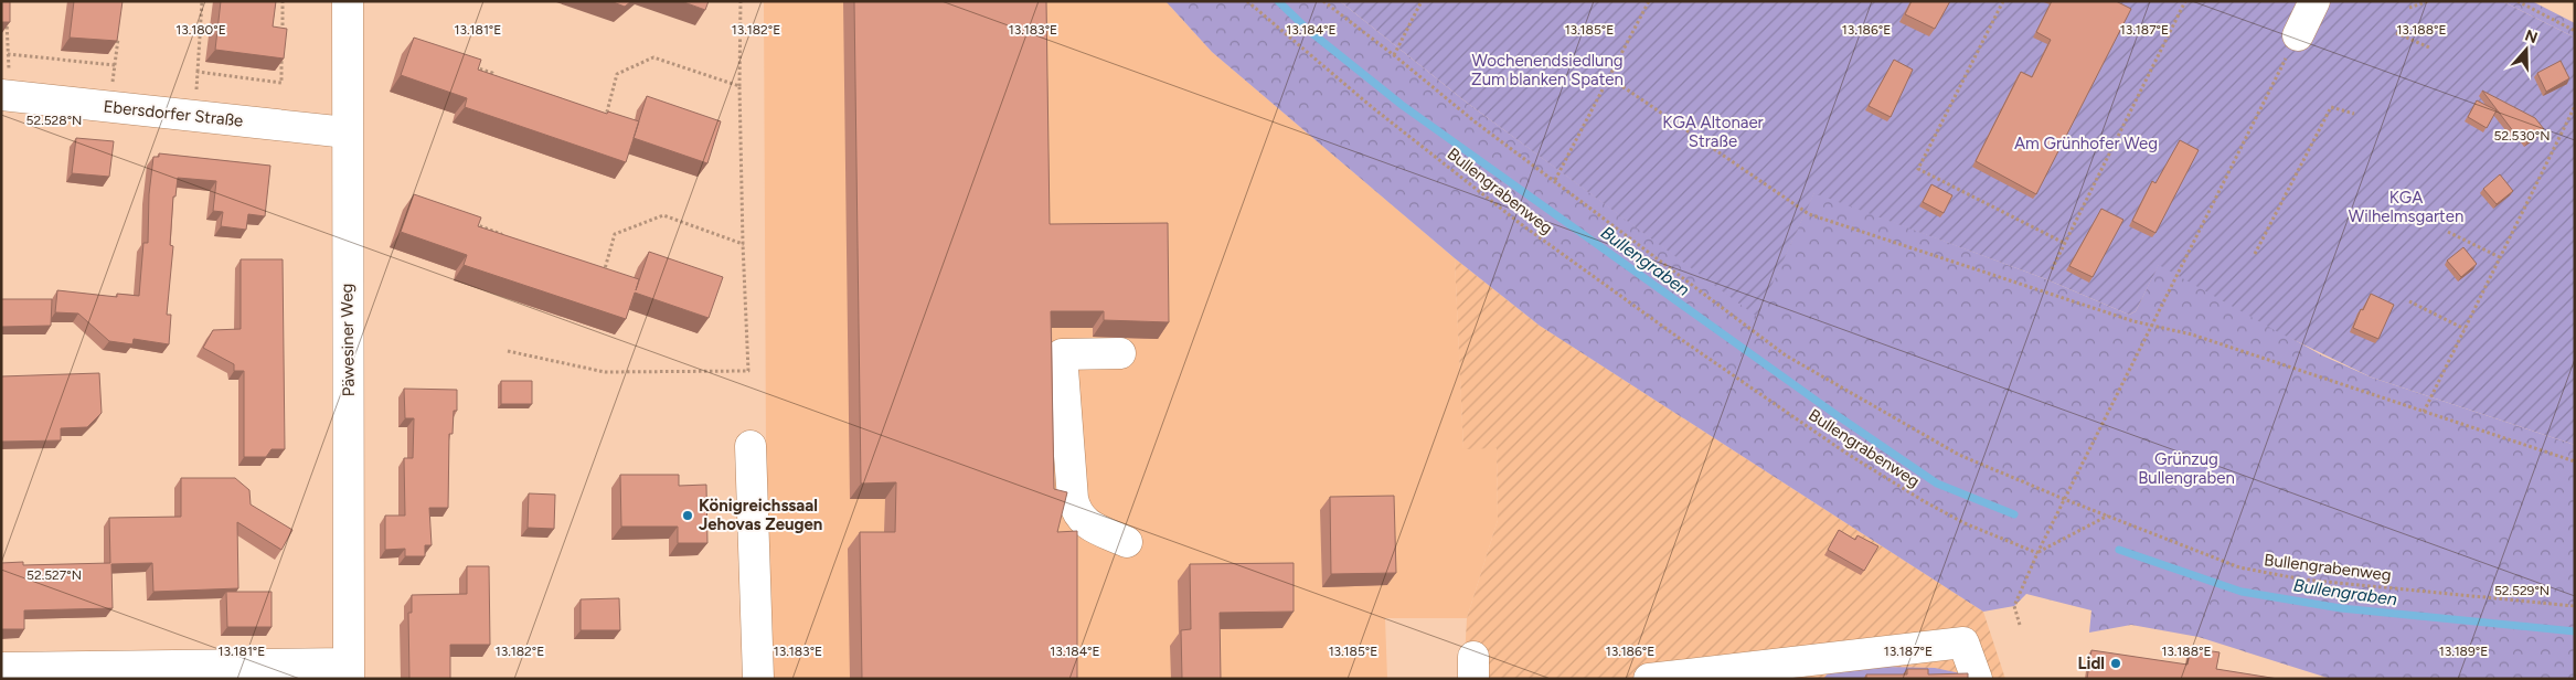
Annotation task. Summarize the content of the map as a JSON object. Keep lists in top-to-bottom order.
{
  "streets": {
    "street": ["Ebersdorfer Straße", "Päwesiner Weg"],
    "path": ["Bullengrabenweg"]
  },
  "crossings": [
    ["Ebersdorfer Straße", "Päwesiner Weg"]
  ],
  "water": ["Bullengraben"],
  "parks": [
    "Wochenendsiedlung Zum blanken Spaten",
    "KGA Altonaer Straße",
    "Am Grünhofer Weg",
    "KGA Wilhelmsgarten",
    "Grünzug Bullengraben"
  ],
  "places": ["Königreichssaal Jehovas Zeugen", "Lidl"],
  "north": "top",
  "coordinates": [
    "13.183°E",
    "13.184°E",
    "13.186°E",
    "13.187°E",
    "13.180°E",
    "13.181°E",
    "13.182°E",
    "13.185°E",
    "13.188°E",
    "52.528°N",
    "52.530°N",
    "52.527°N",
    "52.529°N",
    "13.189°E"
  ]
}
